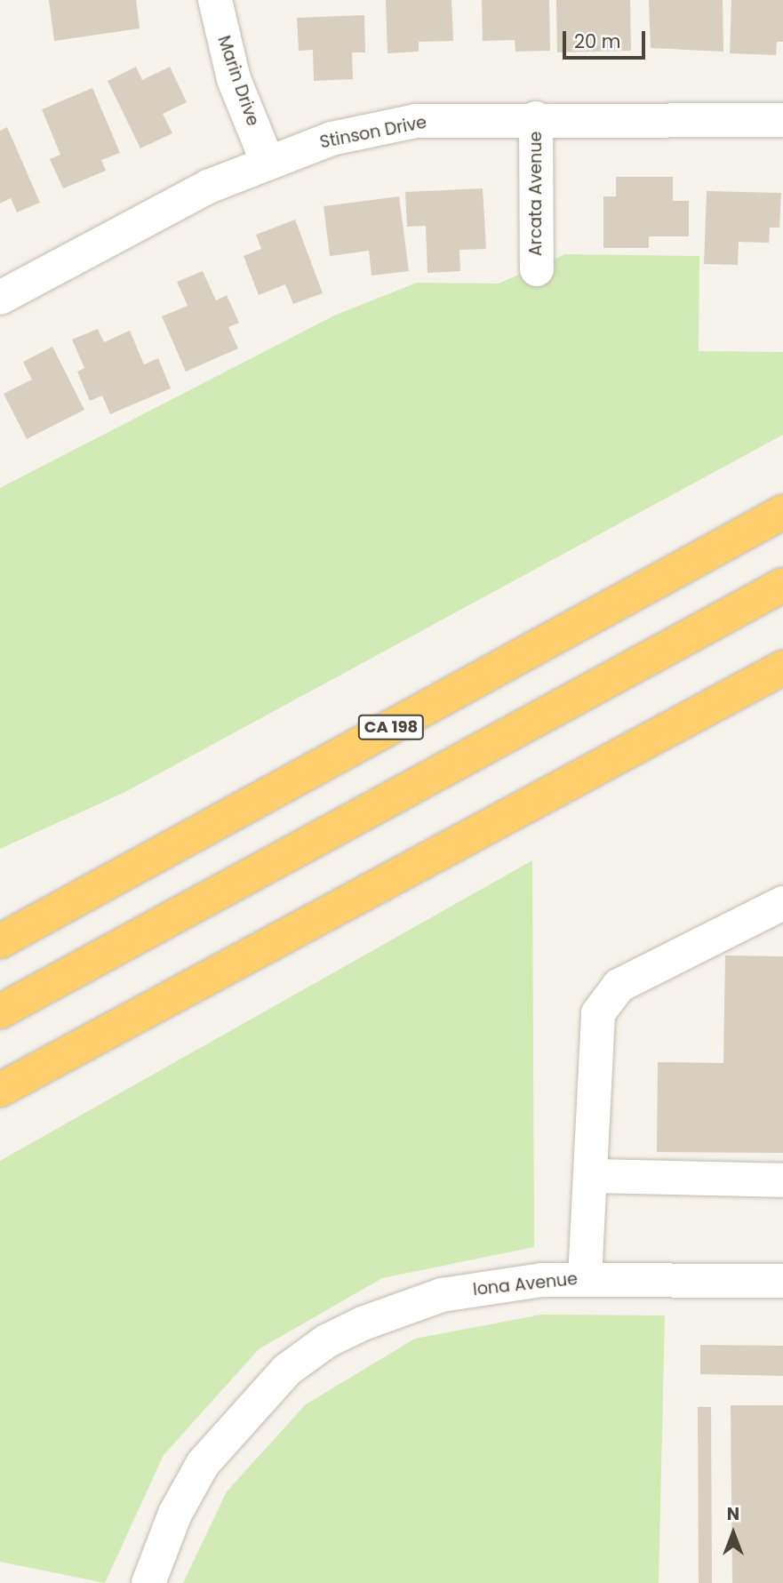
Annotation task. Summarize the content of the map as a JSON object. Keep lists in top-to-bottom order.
{
  "streets": {
    "highway": ["CA 198"],
    "street": [
      "Marin Drive",
      "Stinson Drive",
      "Arcata Avenue",
      "Iona Avenue"
    ]
  },
  "crossings": [
    ["Marin Drive", "Stinson Drive"],
    ["Stinson Drive", "Arcata Avenue"]
  ],
  "scale_bar": "20 m",
  "north": "top"
}
